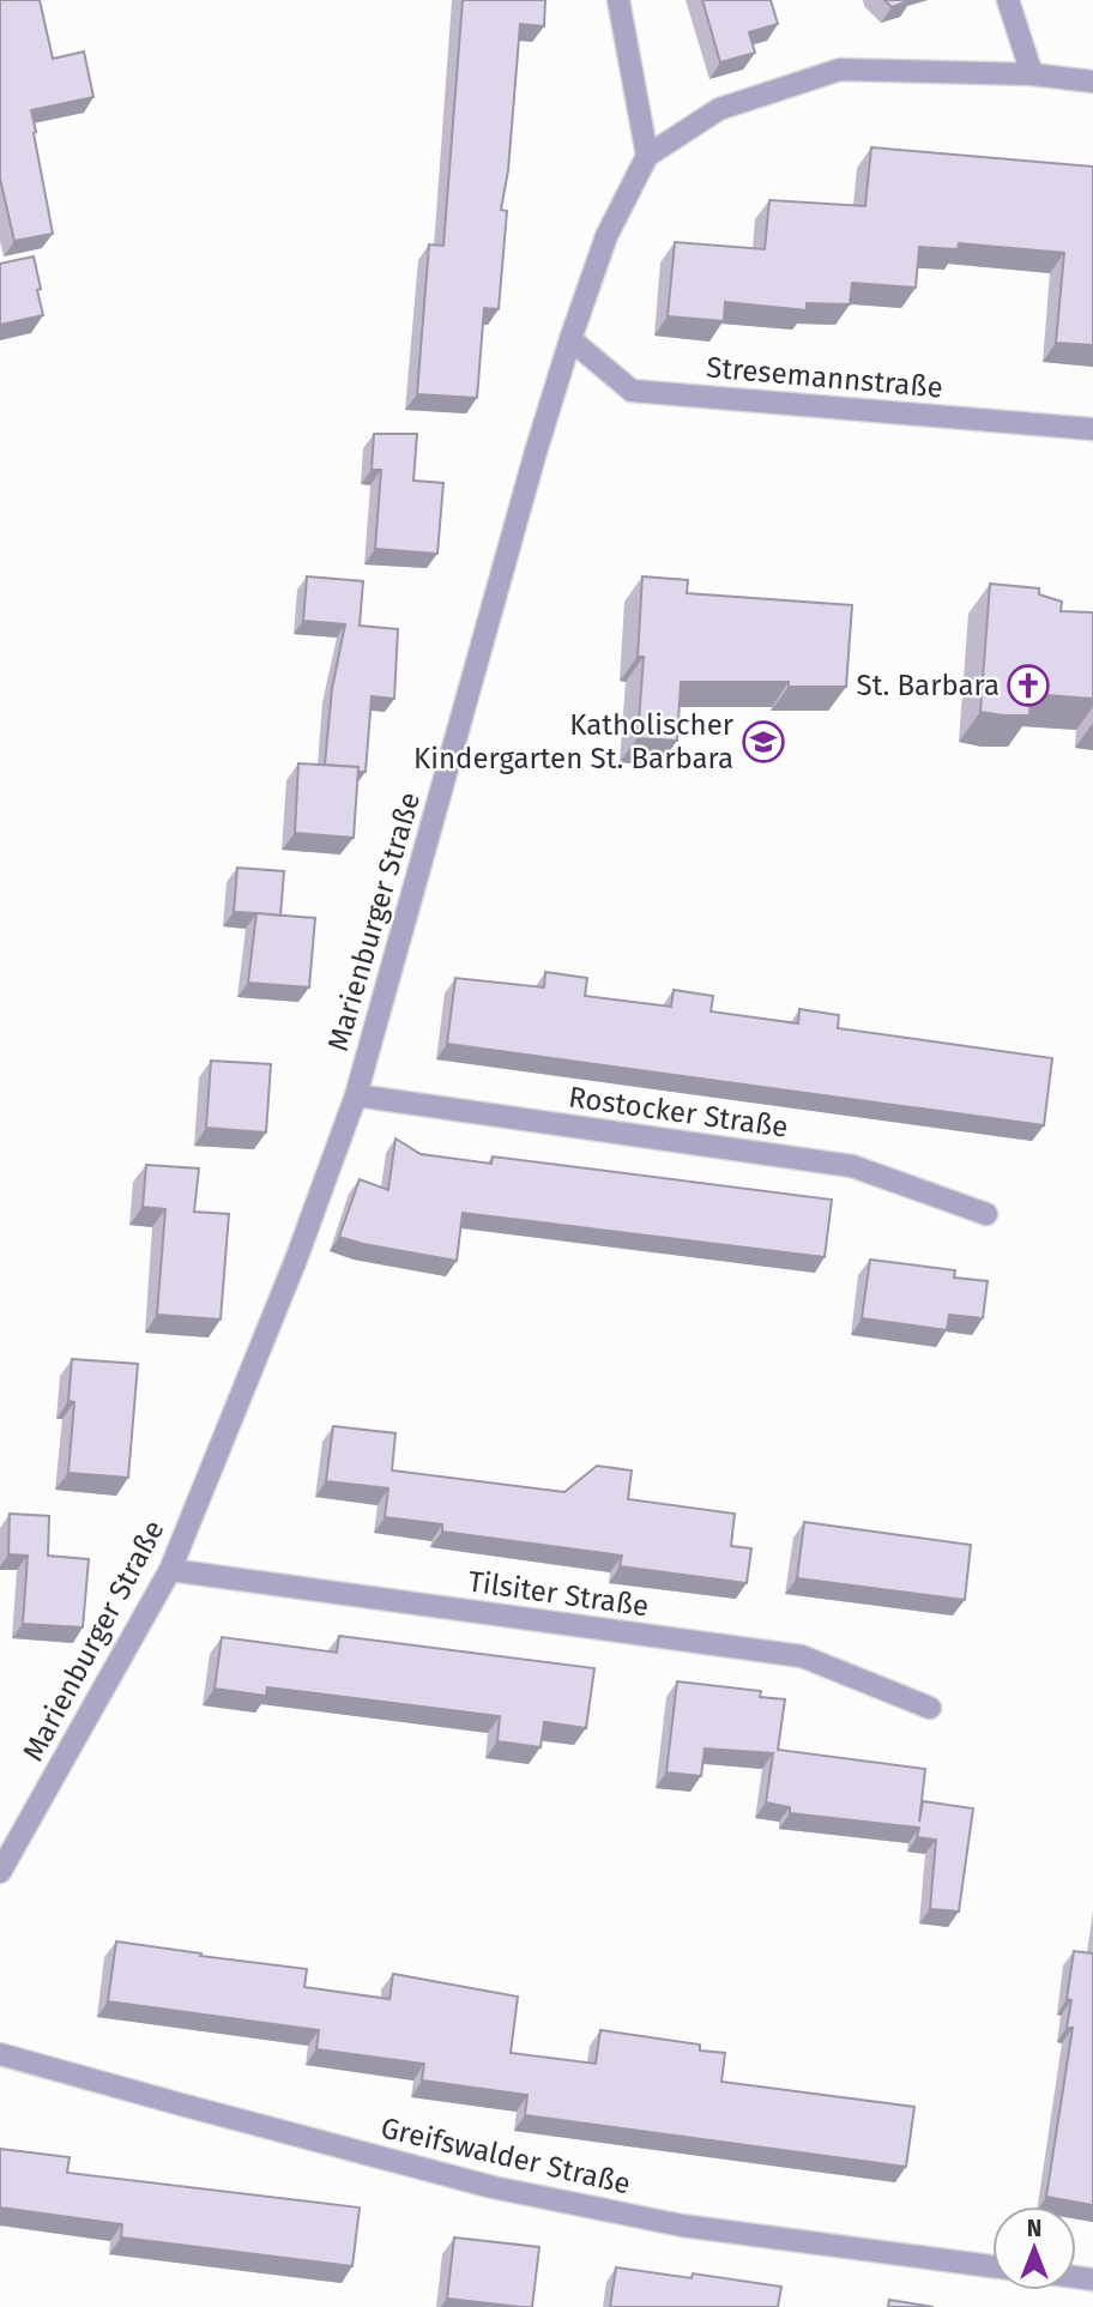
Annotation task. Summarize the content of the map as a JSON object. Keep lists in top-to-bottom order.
{
  "streets": {
    "street": [
      "Stresemannstraße",
      "Marienburger Straße",
      "Rostocker Straße",
      "Tilsiter Straße",
      "Greifswalder Straße"
    ]
  },
  "crossings": [
    ["Stresemannstraße", "Marienburger Straße"],
    ["Marienburger Straße", "Rostocker Straße"],
    ["Marienburger Straße", "Tilsiter Straße"]
  ],
  "places": {
    "church": ["St. Barbara"],
    "school or university": ["Katholischer Kindergarten St. Barbara"]
  },
  "north": "top"
}
